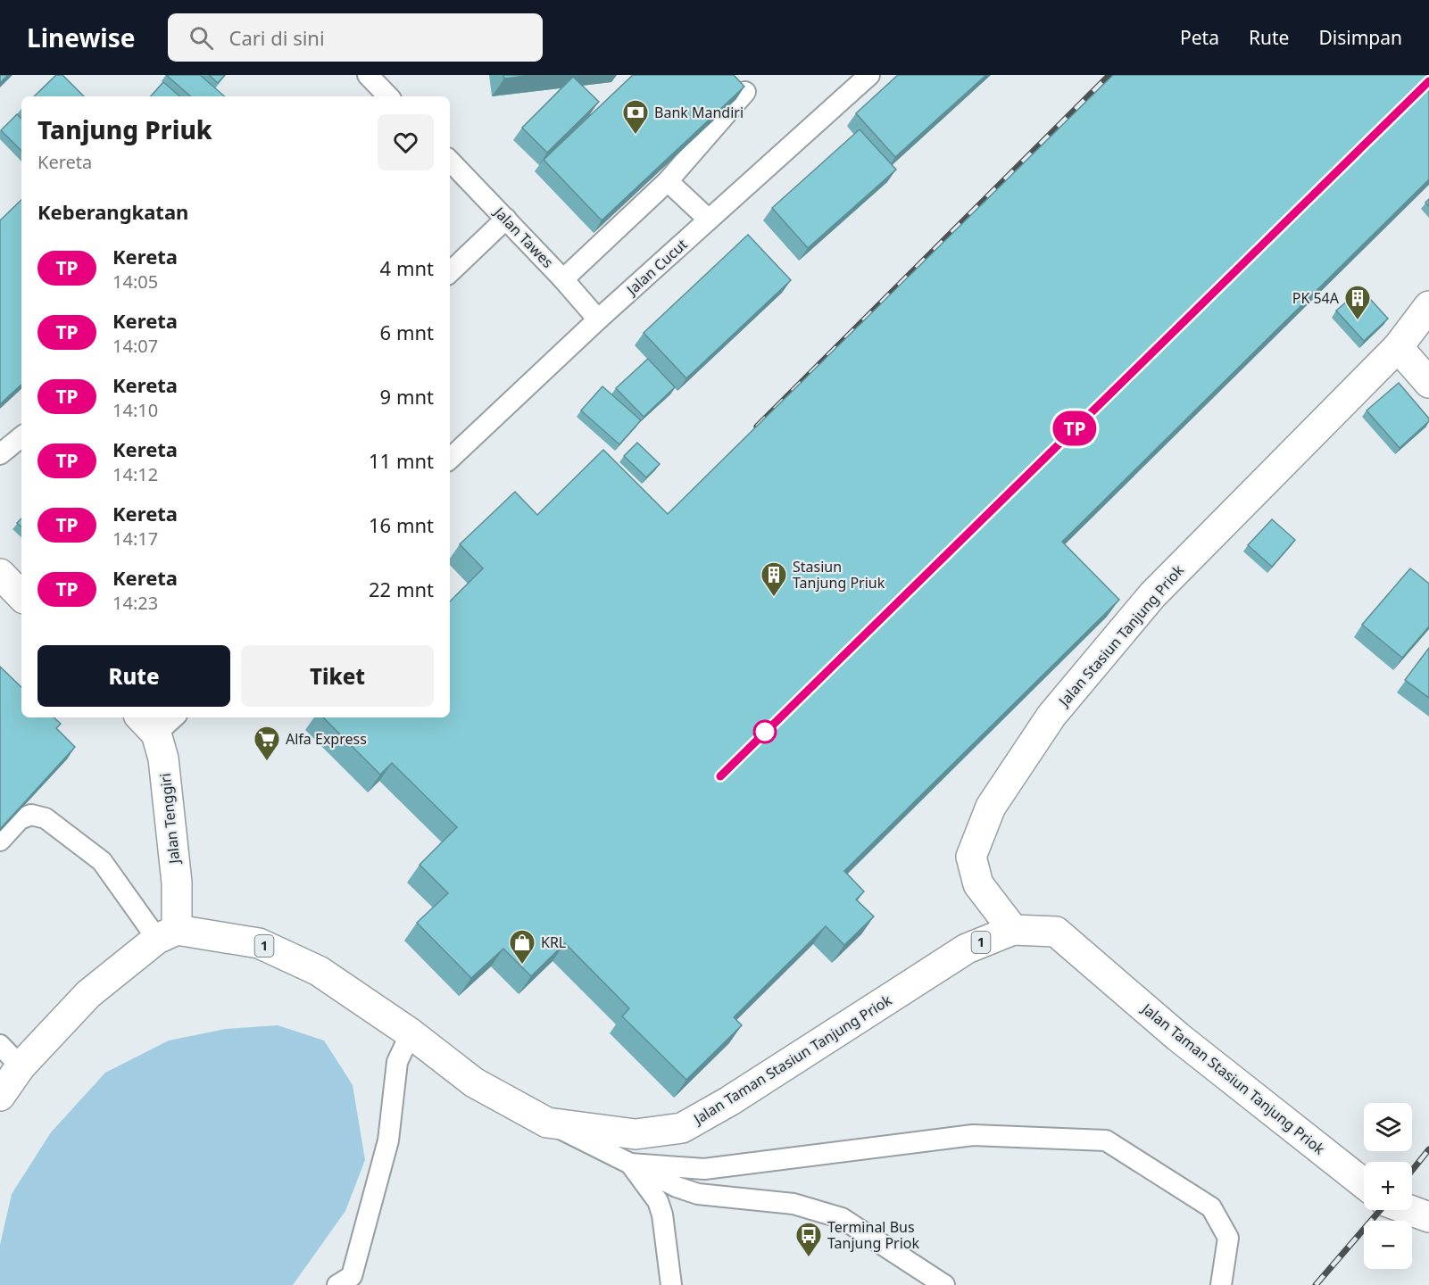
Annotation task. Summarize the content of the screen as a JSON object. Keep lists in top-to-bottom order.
{
  "streets": {
    "main road": [
      "Jalan Stasiun Tanjung Priok",
      "Jalan Tenggiri",
      "1",
      "Jalan Taman Stasiun Tanjung Priok"
    ],
    "lane": ["Jalan Tawes", "Jalan Cucut"]
  },
  "crossings": [
    ["Jalan Tawes", "Jalan Cucut"],
    ["Jalan Stasiun Tanjung Priok", "Jalan Taman Stasiun Tanjung Priok"],
    ["Jalan Tenggiri", "Jalan Taman Stasiun Tanjung Priok"]
  ],
  "places": {
    "bank": ["Bank Mandiri"],
    "building": ["PK 54A", "Stasiun Tanjung Priuk"],
    "supermarket": ["Alfa Express"],
    "shop": ["KRL"],
    "bus stop": ["Terminal Bus Tanjung Priok"]
  },
  "page": {
    "header": "Linewise",
    "search": "Cari di sini",
    "nav": ["Peta", "Rute", "Disimpan"],
    "on_map": "TP",
    "heading": [
      ["Tanjung Priuk", "Kereta"],
      "Keberangkatan"
    ],
    "list": [
      {
        "mark": "TP",
        "name": "Kereta",
        "note": "14:05",
        "value": "4 mnt"
      },
      {
        "mark": "TP",
        "name": "Kereta",
        "note": "14:07",
        "value": "6 mnt"
      },
      {
        "mark": "TP",
        "name": "Kereta",
        "note": "14:10",
        "value": "9 mnt"
      },
      {
        "mark": "TP",
        "name": "Kereta",
        "note": "14:12",
        "value": "11 mnt"
      },
      {
        "mark": "TP",
        "name": "Kereta",
        "note": "14:17",
        "value": "16 mnt"
      },
      {
        "mark": "TP",
        "name": "Kereta",
        "note": "14:23",
        "value": "22 mnt"
      }
    ],
    "buttons": ["Rute", "Tiket"],
    "map_buttons": ["+", "−"]
  }
}
